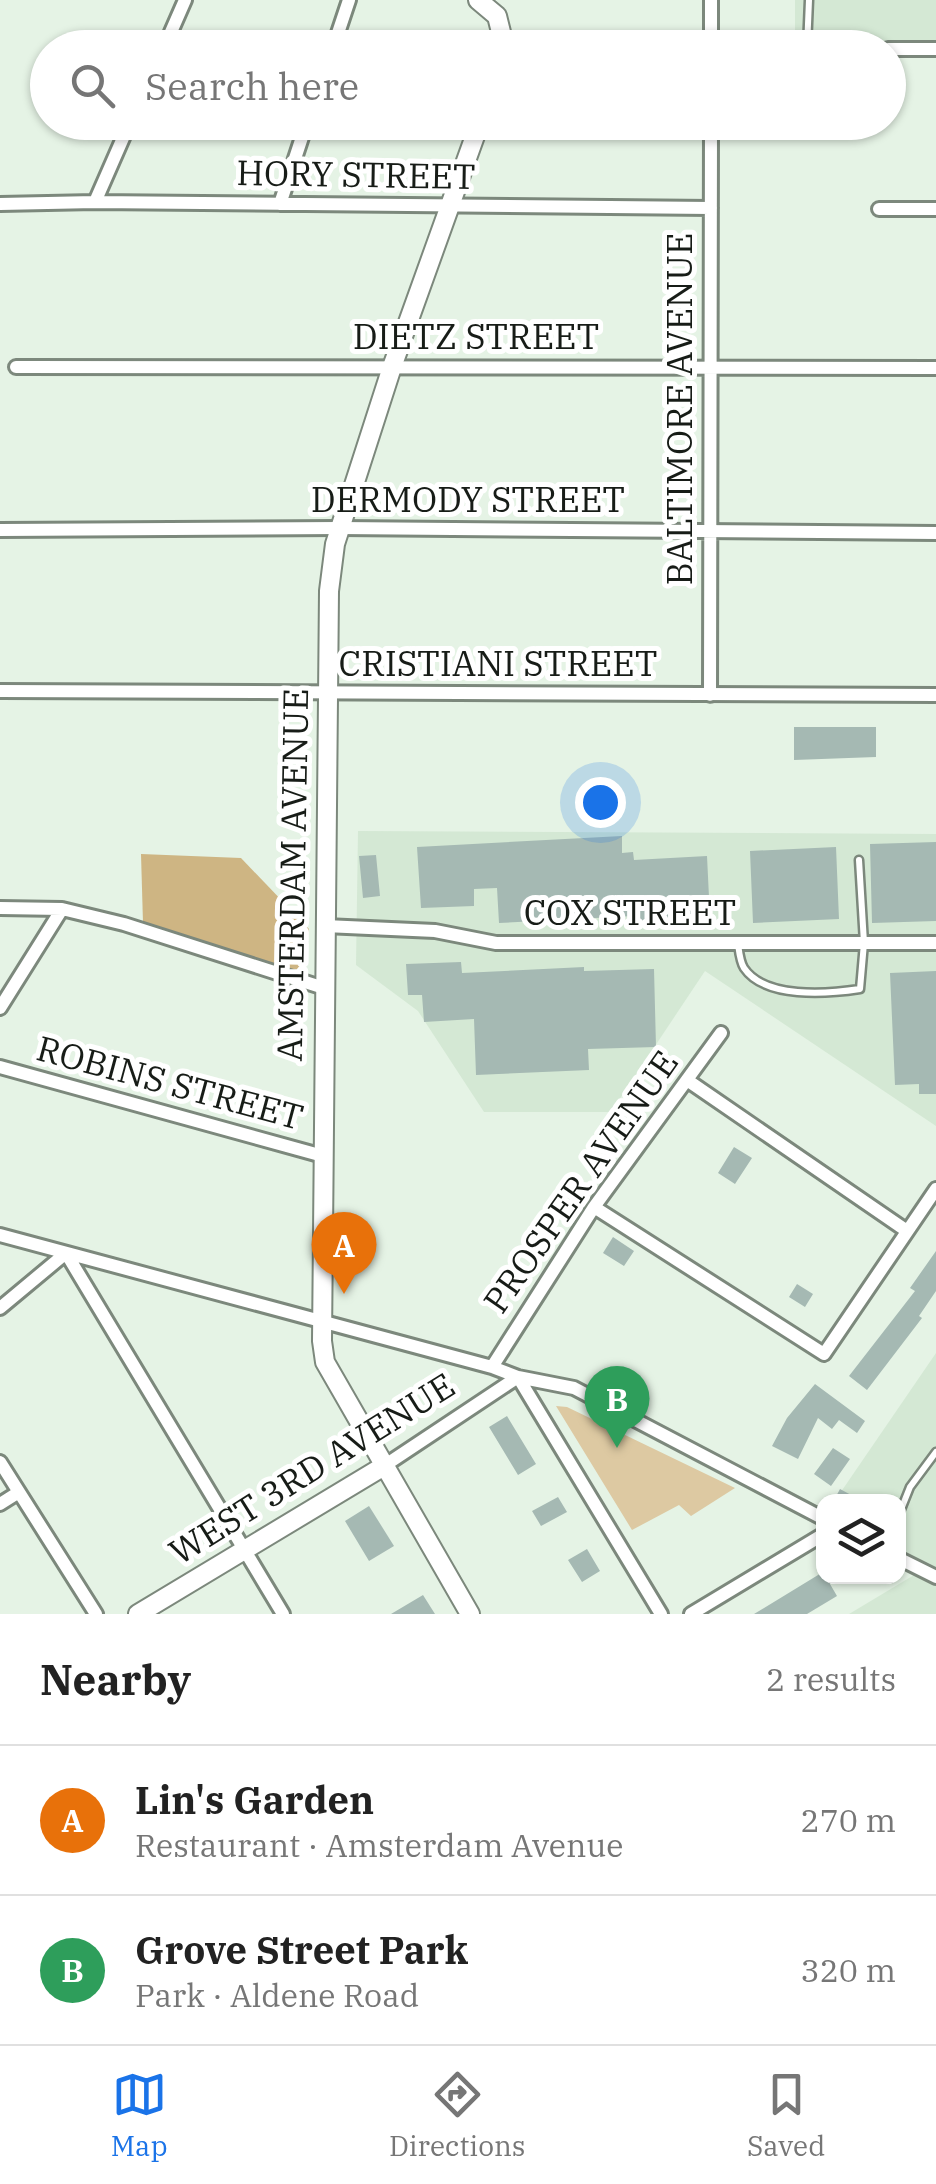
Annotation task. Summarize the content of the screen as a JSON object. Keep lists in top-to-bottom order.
{
  "streets": {
    "main road": ["AMSTERDAM AVENUE", "WEST 3RD AVENUE"],
    "street": [
      "HORY STREET",
      "DIETZ STREET",
      "BALTIMORE AVENUE",
      "DERMODY STREET",
      "CRISTIANI STREET",
      "COX STREET",
      "ROBINS STREET",
      "PROSPER AVENUE"
    ]
  },
  "crossings": [
    ["HORY STREET", "BALTIMORE AVENUE"],
    ["HORY STREET", "AMSTERDAM AVENUE"],
    ["DIETZ STREET", "BALTIMORE AVENUE"],
    ["DIETZ STREET", "AMSTERDAM AVENUE"],
    ["BALTIMORE AVENUE", "DERMODY STREET"],
    ["BALTIMORE AVENUE", "CRISTIANI STREET"],
    ["DERMODY STREET", "AMSTERDAM AVENUE"],
    ["CRISTIANI STREET", "AMSTERDAM AVENUE"],
    ["AMSTERDAM AVENUE", "COX STREET"],
    ["AMSTERDAM AVENUE", "ROBINS STREET"],
    ["AMSTERDAM AVENUE", "WEST 3RD AVENUE"]
  ],
  "page": {
    "search": "Search here",
    "pins": ["A", "B"],
    "heading": ["Nearby", "2 results"],
    "list": [
      {
        "mark": "A",
        "name": "Lin's Garden",
        "note": "Restaurant · Amsterdam Avenue",
        "value": "270 m"
      },
      {
        "mark": "B",
        "name": "Grove Street Park",
        "note": "Park · Aldene Road",
        "value": "320 m"
      }
    ],
    "nav": ["Map", "Directions", "Saved"]
  }
}
